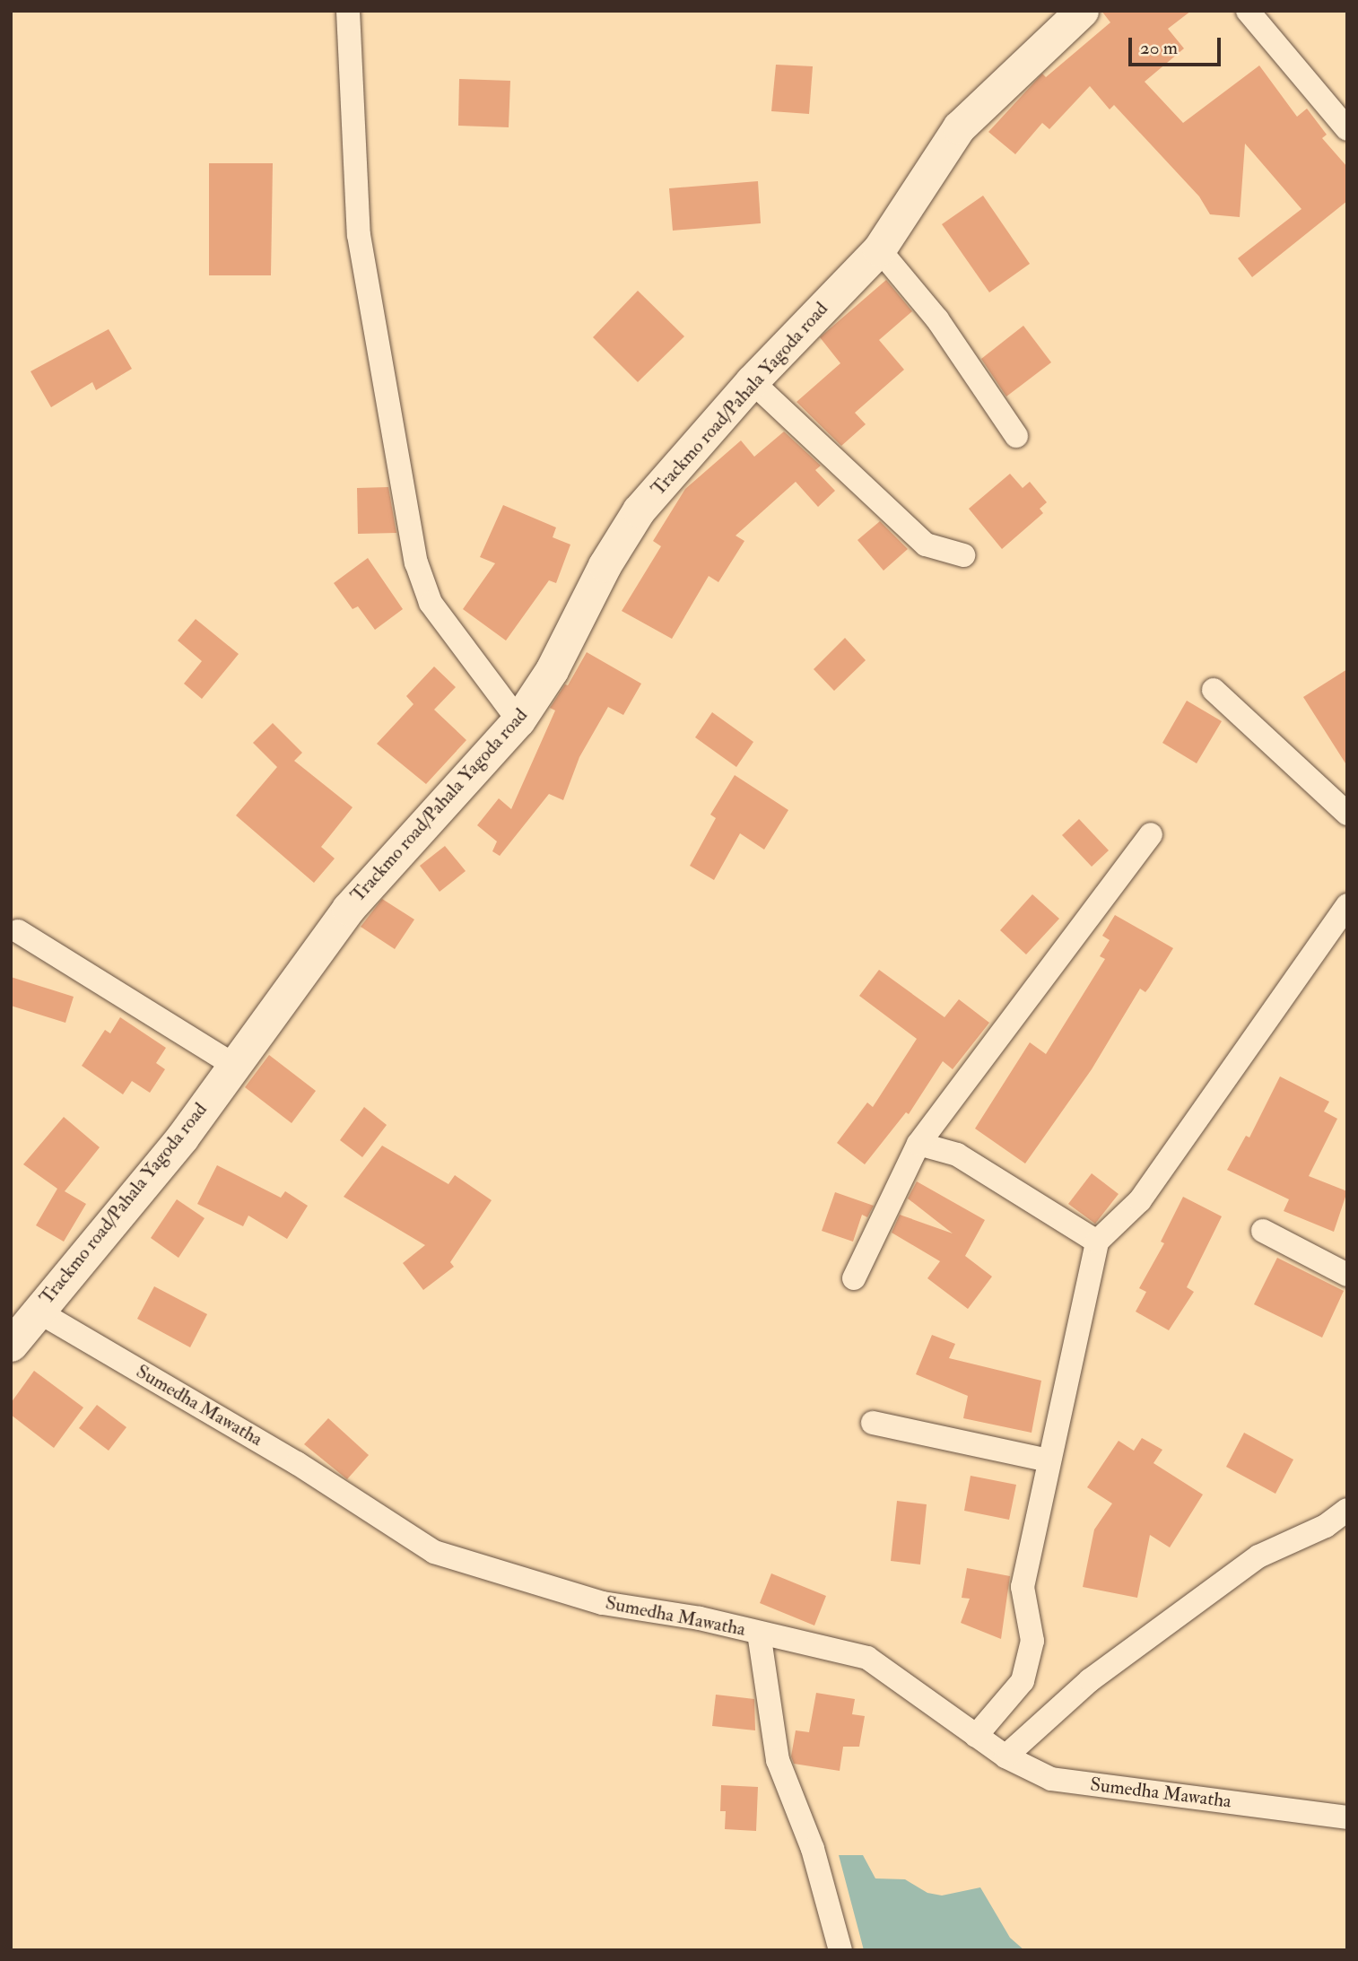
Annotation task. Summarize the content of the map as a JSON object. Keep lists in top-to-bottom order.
{
  "streets": {
    "street": ["Trackmo road/Pahala Yagoda road", "Sumedha Mawatha"]
  },
  "crossings": [
    ["Trackmo road/Pahala Yagoda road", "Sumedha Mawatha"]
  ],
  "scale_bar": "20 m"
}
